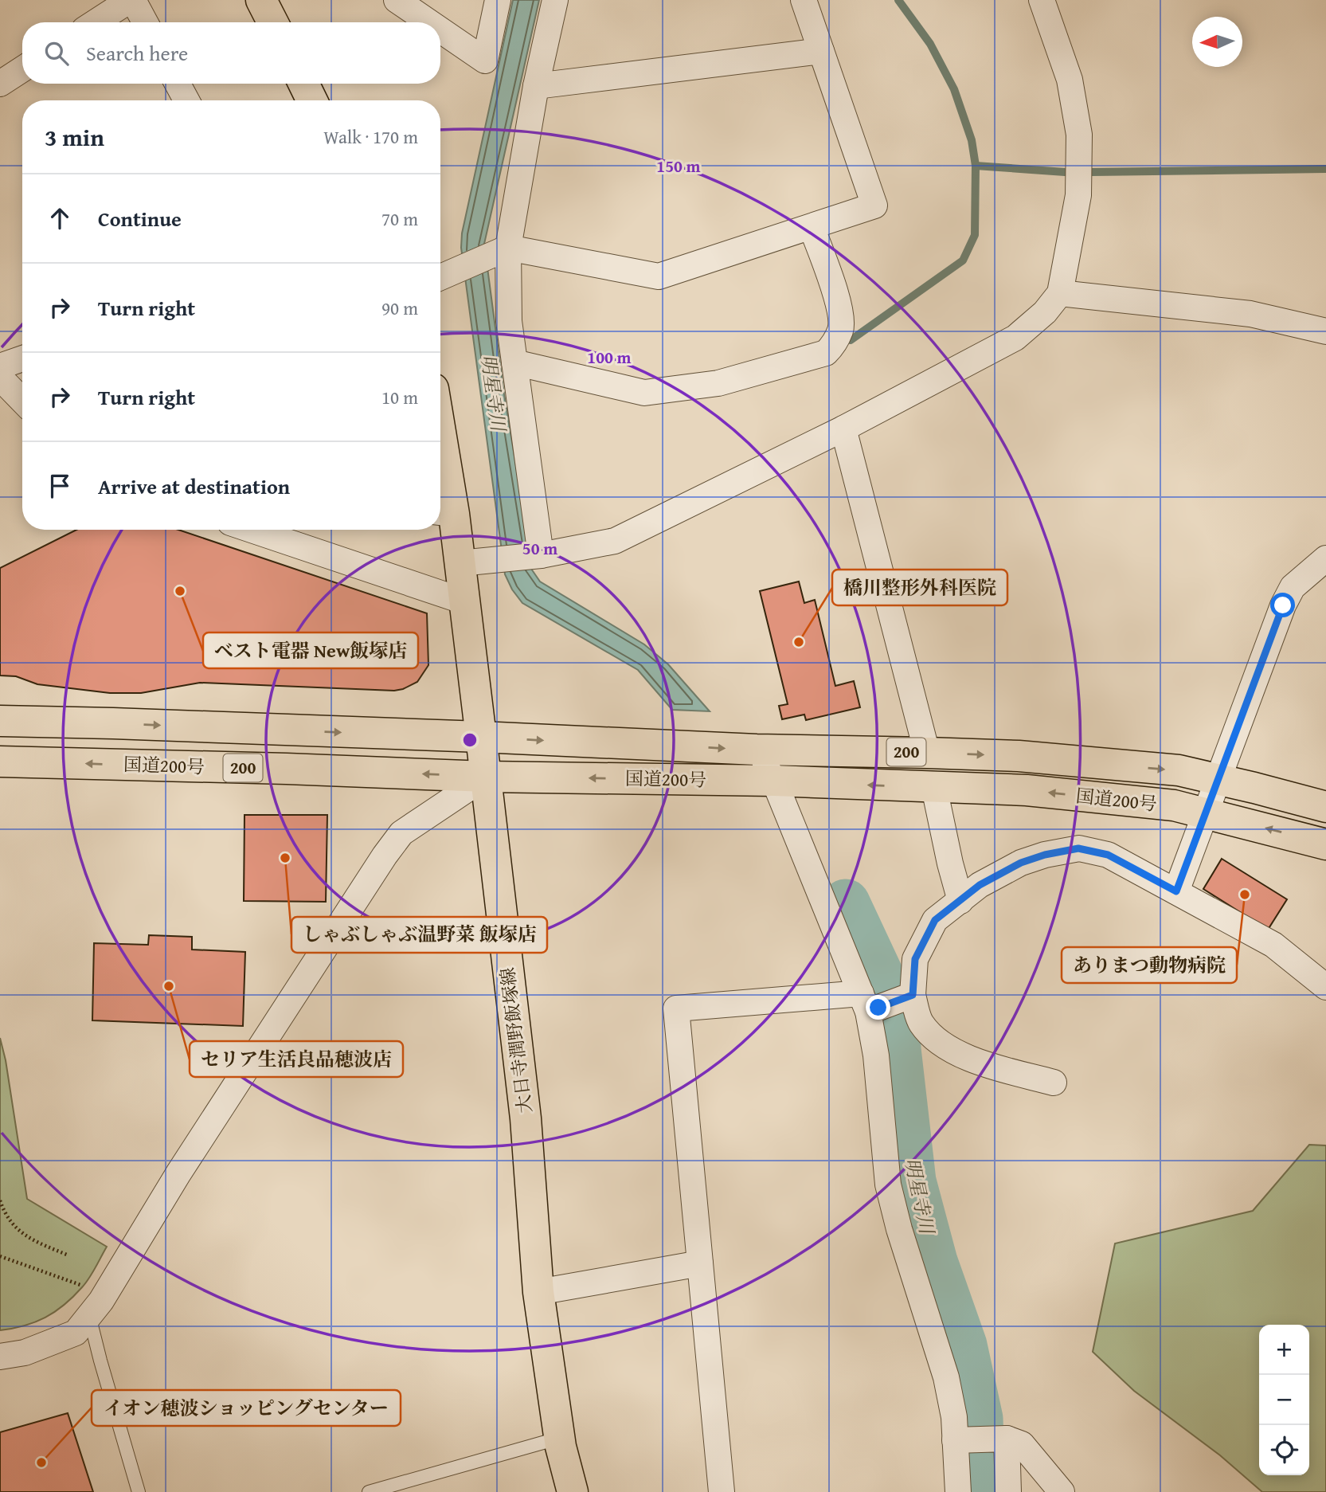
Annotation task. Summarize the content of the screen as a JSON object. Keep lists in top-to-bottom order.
{
  "streets": {
    "main road": ["200", "国道200号", "大日寺潤野飯塚線"]
  },
  "crossings": [
    ["国道200号", "大日寺潤野飯塚線"]
  ],
  "water": ["明星寺川"],
  "places": [
    "ベスト電器 New飯塚店",
    "橋川整形外科医院",
    "しゃぶしゃぶ温野菜 飯塚店",
    "ありまつ動物病院",
    "セリア生活良品穂波店",
    "イオン穂波ショッピングセンター"
  ],
  "north": "left",
  "page": {
    "search": "Search here",
    "heading": ["3 min", "Walk · 170 m"],
    "list": [
      ["Continue", "70 m"],
      ["Turn right", "90 m"],
      ["Turn right", "10 m"],
      "Arrive at destination"
    ],
    "map_buttons": ["+", "−"]
  },
  "rings": ["150 m", "100 m", "50 m"]
}
